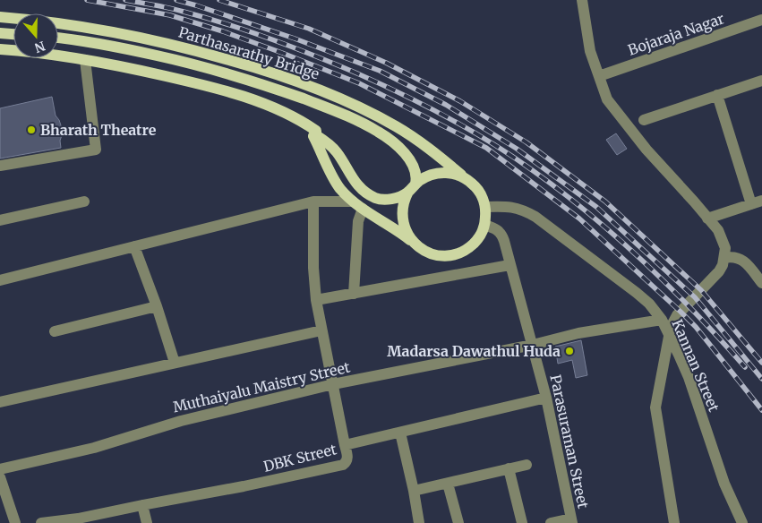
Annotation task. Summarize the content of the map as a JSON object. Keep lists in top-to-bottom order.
{
  "streets": {
    "main road": ["Parthasarathy Bridge"],
    "street": [
      "Bojaraja Nagar",
      "Kannan Street",
      "Muthaiyalu Maistry Street",
      "Parasuraman Street",
      "DBK Street"
    ]
  },
  "crossings": [
    ["Parthasarathy Bridge", "Kannan Street"],
    ["Parthasarathy Bridge", "Parasuraman Street"],
    ["Kannan Street", "Muthaiyalu Maistry Street"],
    ["Kannan Street", "Parasuraman Street"],
    ["Muthaiyalu Maistry Street", "Parasuraman Street"],
    ["Parasuraman Street", "DBK Street"]
  ],
  "places": ["Bharath Theatre", "Madarsa Dawathul Huda"],
  "north": "bottom"
}
